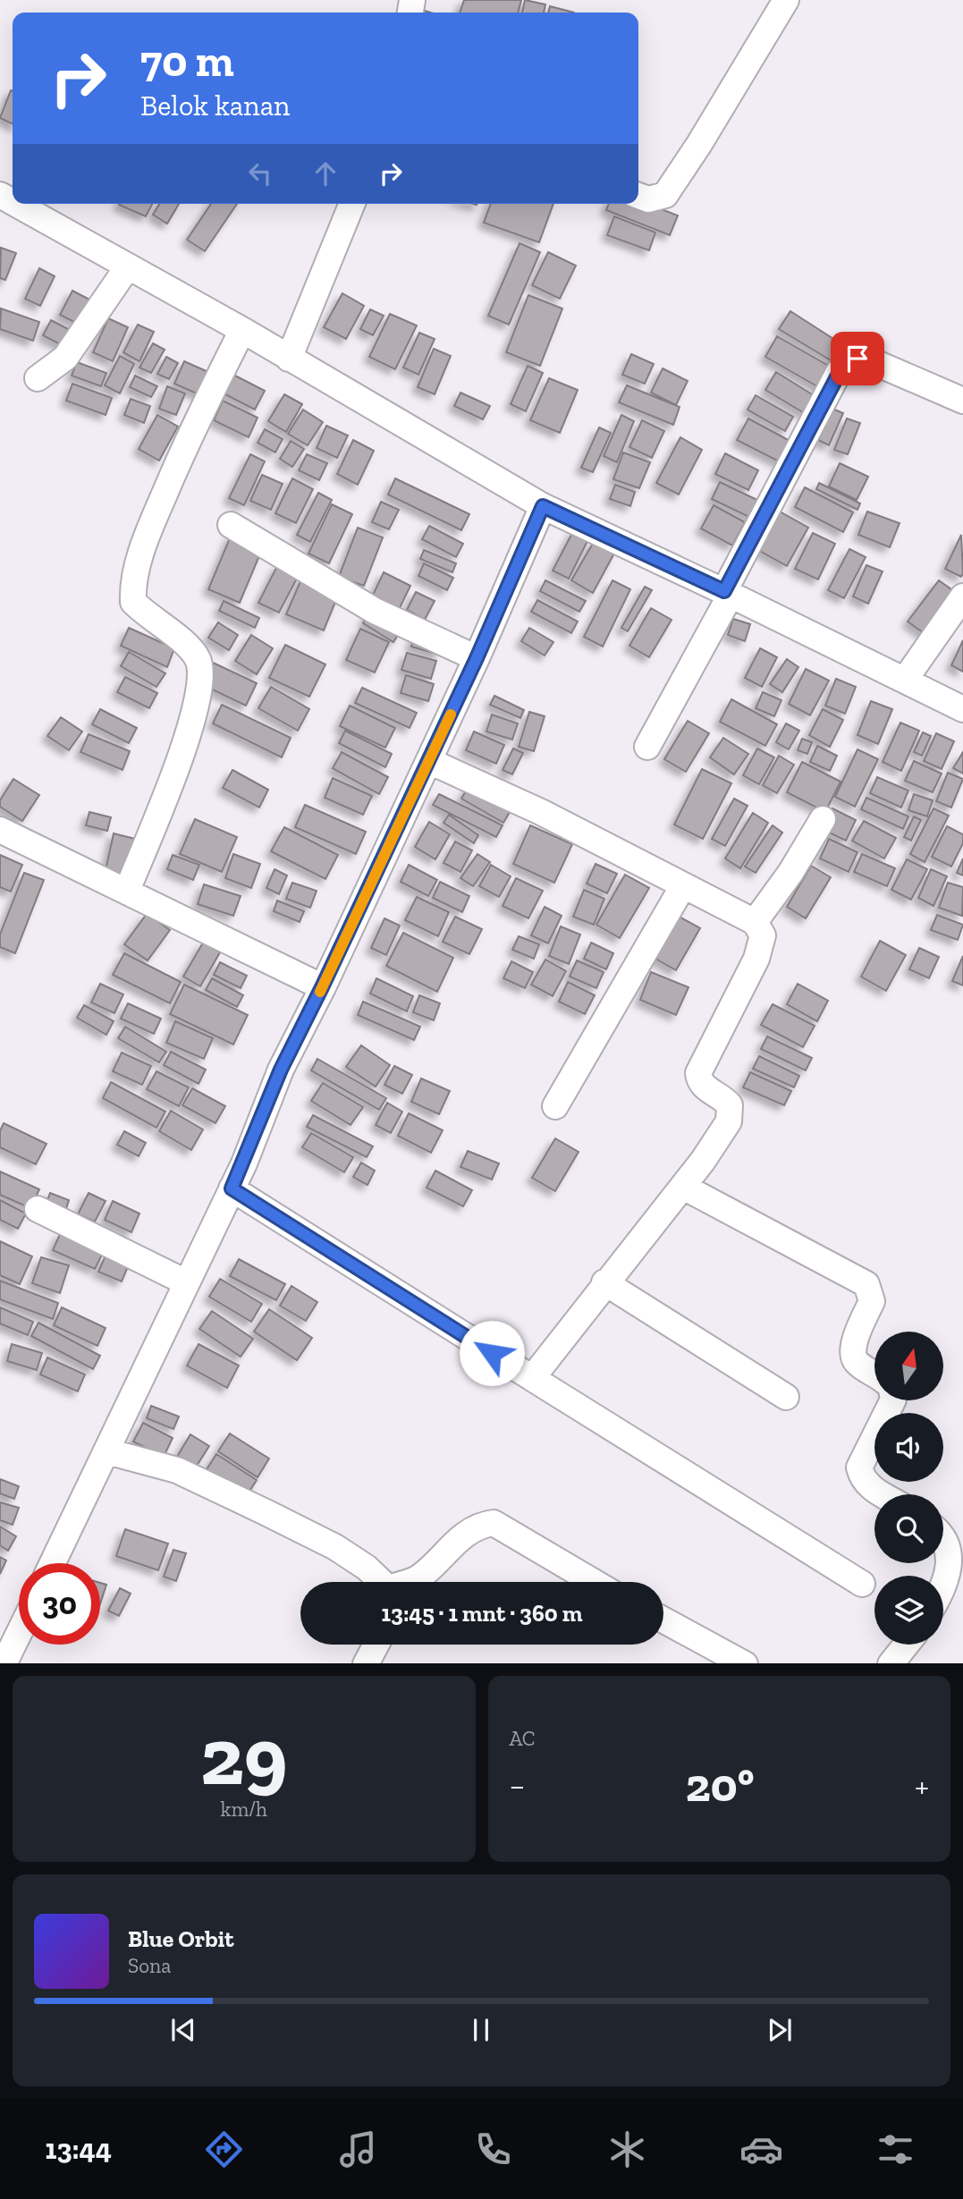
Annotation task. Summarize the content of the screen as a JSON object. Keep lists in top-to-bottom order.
{
  "north": "top",
  "page": {
    "turn": ["70 m", "Belok kanan"],
    "limit": "30",
    "trip": "13:45 · 1 mnt · 360 m",
    "tile": [
      ["29", "km/h"],
      "AC"
    ],
    "heat": ["−", "20°", "+"],
    "song": ["Blue Orbit", "Sona"],
    "tabs": "13:44"
  }
}
